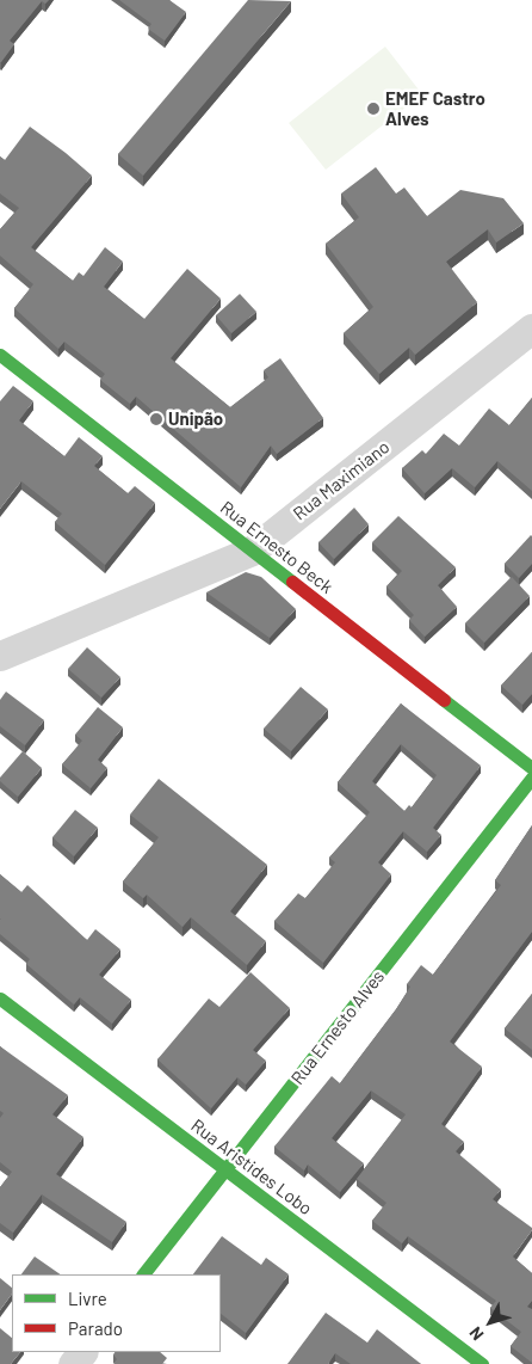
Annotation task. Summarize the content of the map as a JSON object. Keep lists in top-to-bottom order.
{
  "streets": {
    "street": [
      "Rua Maximiano",
      "Rua Ernesto Beck",
      "Rua Ernesto Alves",
      "Rua Aristides Lobo"
    ]
  },
  "crossings": [
    ["Rua Maximiano", "Rua Ernesto Beck"],
    ["Rua Ernesto Alves", "Rua Aristides Lobo"]
  ],
  "places": ["EMEF Castro Alves", "Unipão"],
  "legend": ["Livre", "Parado"],
  "north": "bottom left"
}
